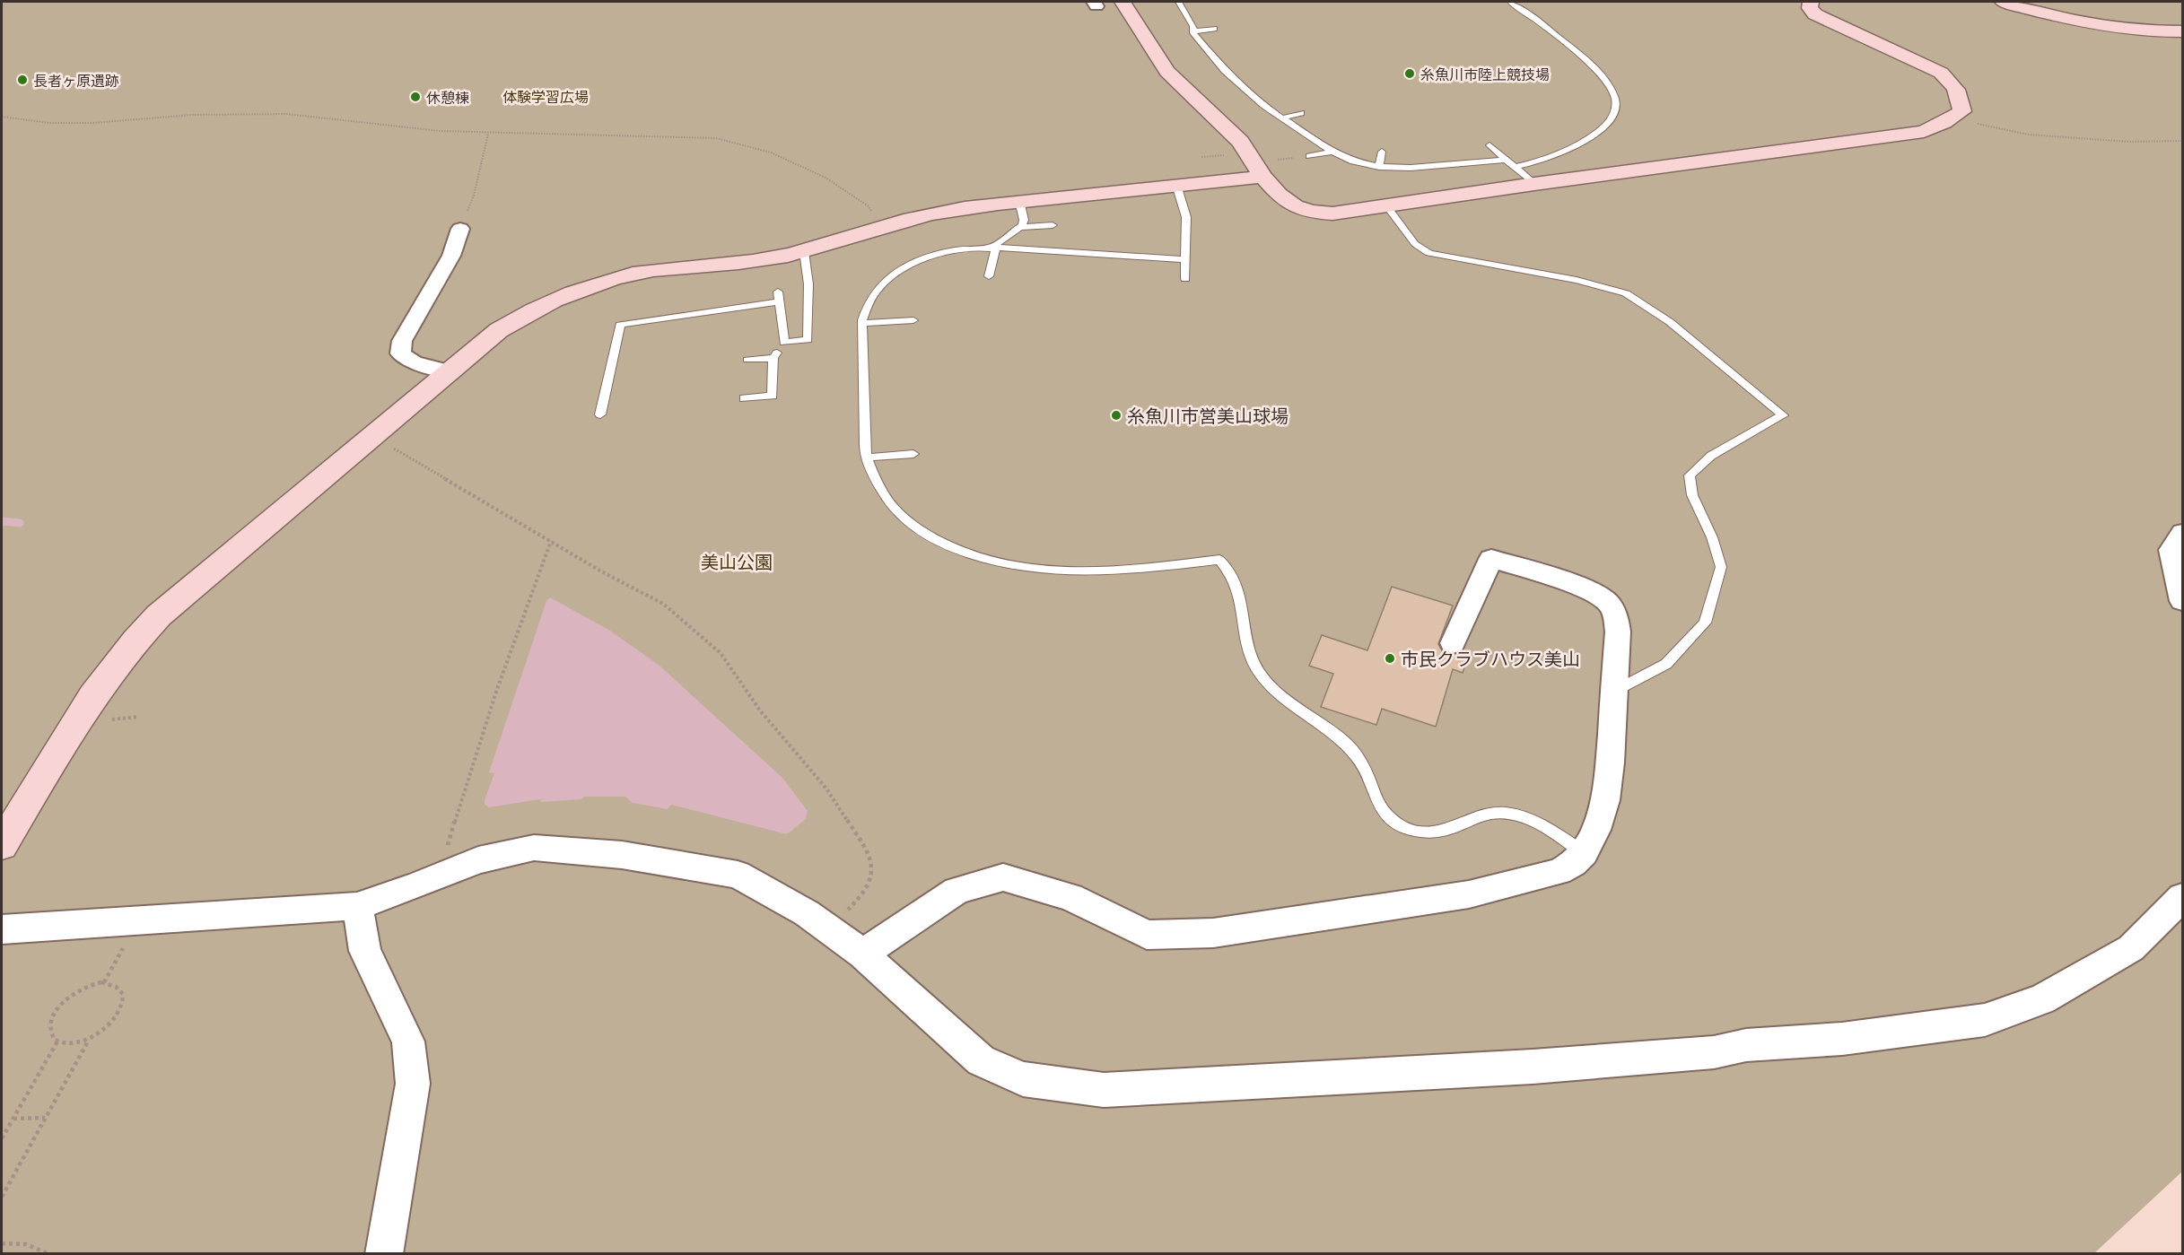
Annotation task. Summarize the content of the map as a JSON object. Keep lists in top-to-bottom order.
{
  "parks": ["体験学習広場", "美山公園"],
  "places": [
    "糸魚川市陸上競技場",
    "長者ヶ原遺跡",
    "休憩棟",
    "糸魚川市営美山球場",
    "市民クラブハウス美山"
  ]
}
